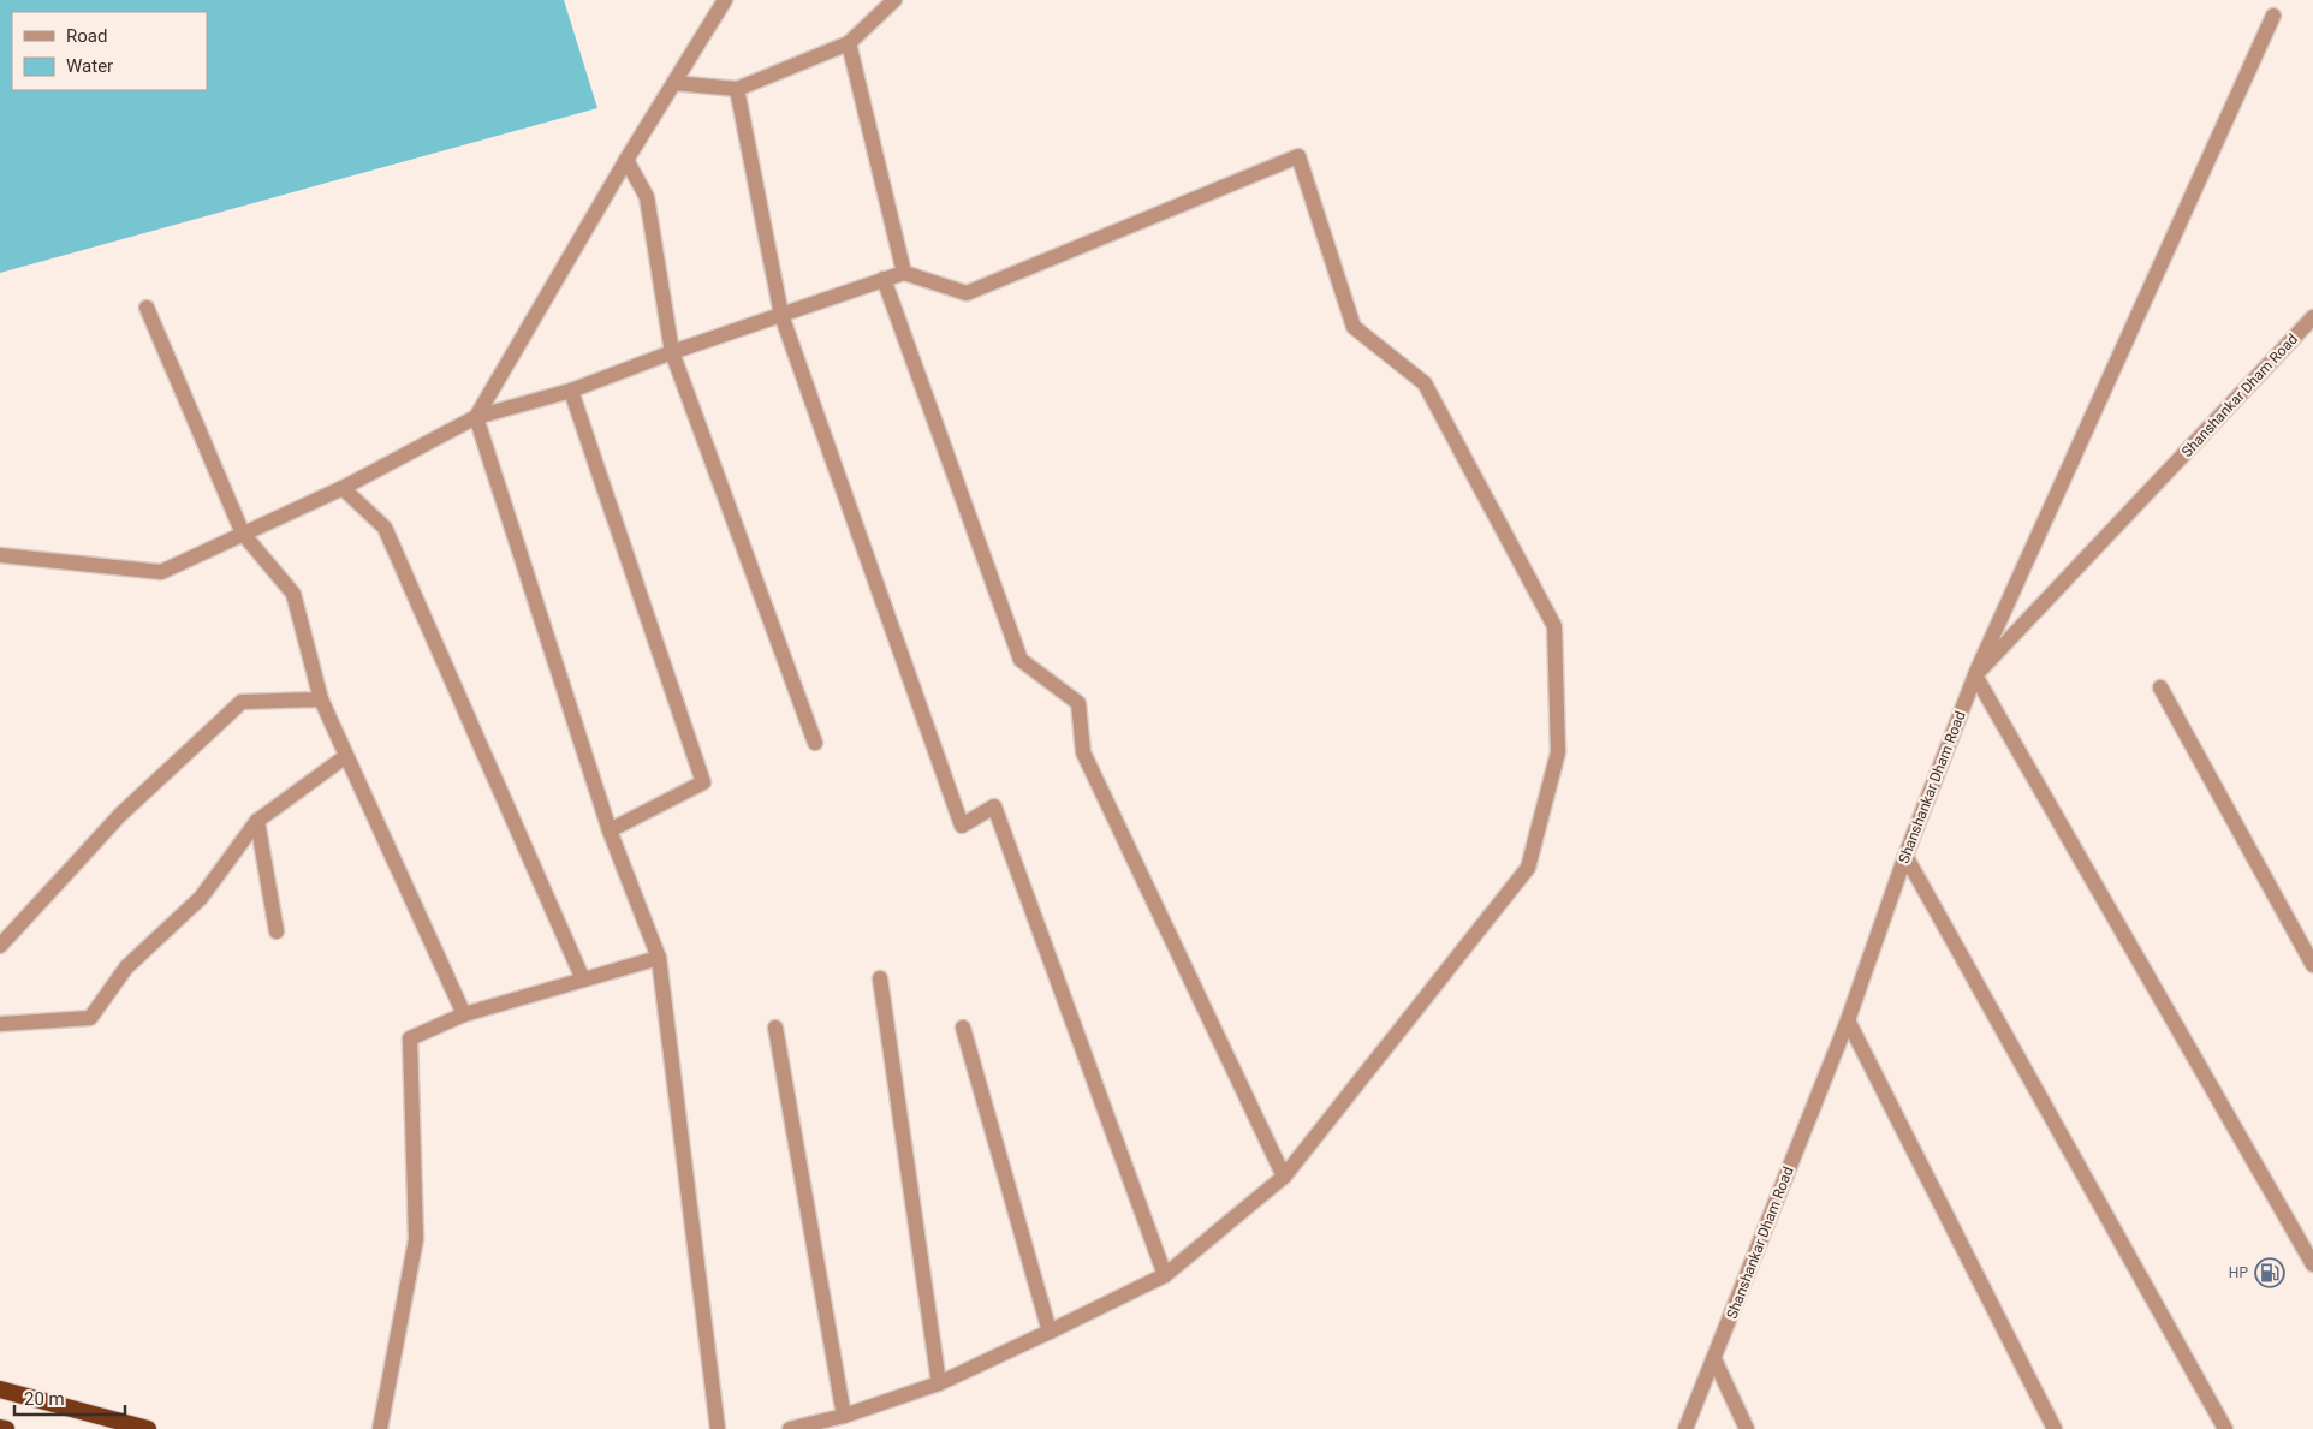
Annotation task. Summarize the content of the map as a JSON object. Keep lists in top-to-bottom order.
{
  "streets": {
    "street": ["Shanshankar Dham Road"]
  },
  "places": {
    "fuel station": ["HP"]
  },
  "legend": ["Road", "Water"],
  "scale_bar": "20 m"
}
